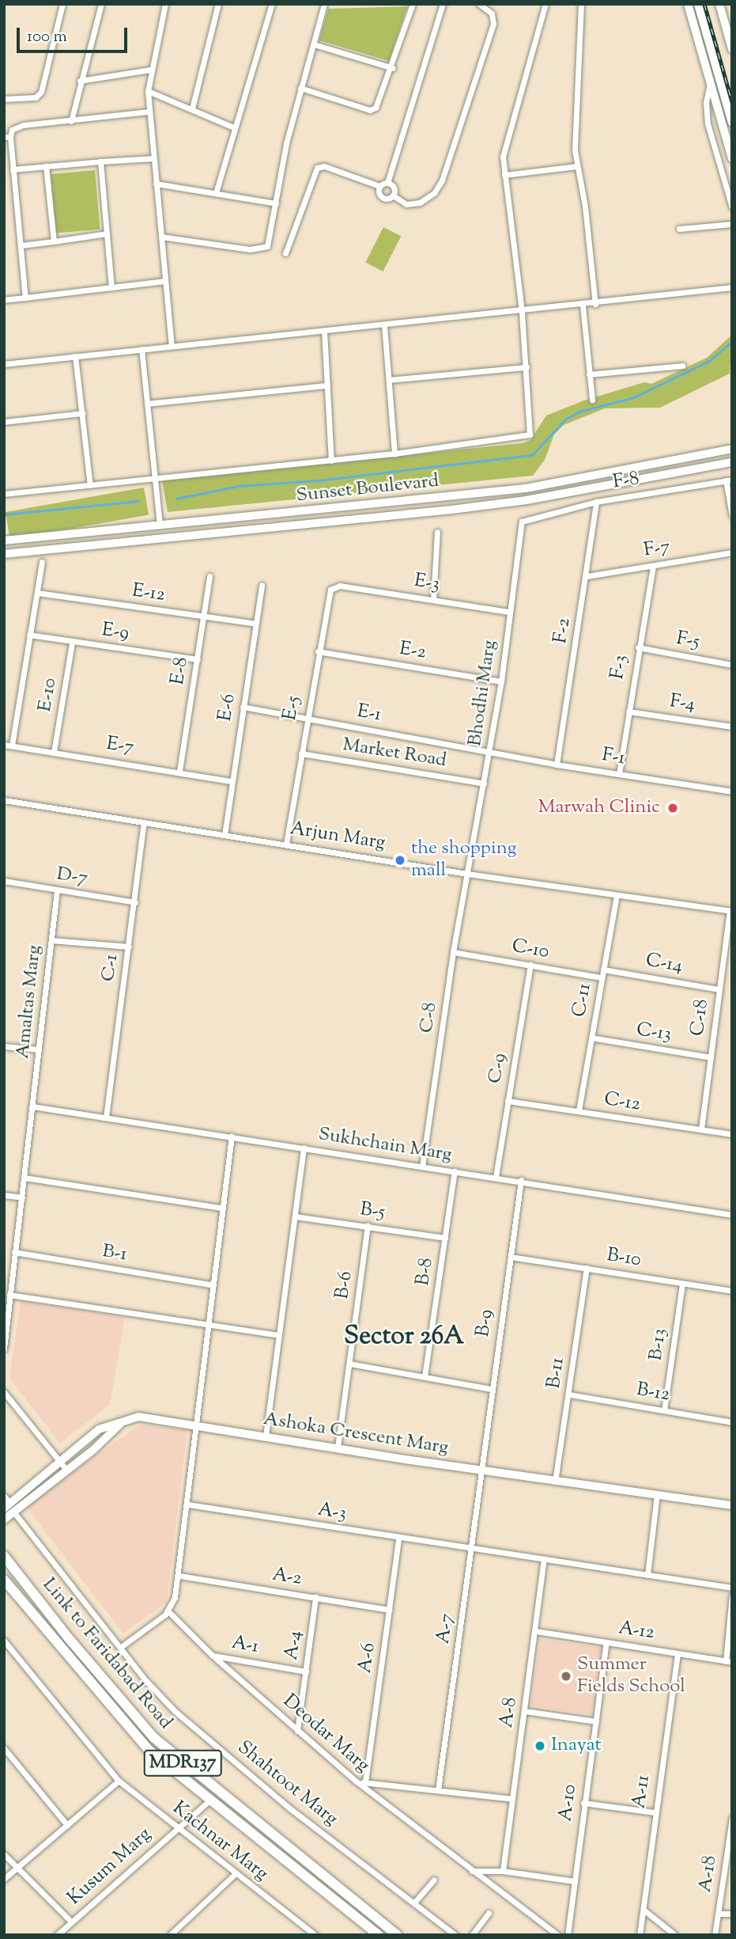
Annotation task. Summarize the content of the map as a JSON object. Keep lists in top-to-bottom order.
{
  "streets": {
    "main road": [
      "Sunset Boulevard",
      "Ashoka Crescent Marg",
      "Link to Faridabad Road",
      "MDR137"
    ],
    "street": [
      "F-8",
      "F-7",
      "E-3",
      "E-12",
      "F-2",
      "E-9",
      "F-5",
      "E-2",
      "F-3",
      "E-8",
      "Bhodhi Marg",
      "E-10",
      "F-4",
      "E-6",
      "E-5",
      "E-1",
      "E-7",
      "Market Road",
      "F-1",
      "Arjun Marg",
      "D-7",
      "C-10",
      "C-14",
      "C-1",
      "C-11",
      "Amaltas Marg",
      "C-8",
      "C-18",
      "C-13",
      "C-9",
      "C-12",
      "Sukhchain Marg",
      "B-5",
      "B-1",
      "B-10",
      "B-8",
      "B-6",
      "B-9",
      "B-13",
      "B-11",
      "B-12",
      "A-3",
      "A-2",
      "A-7",
      "A-12",
      "A-1",
      "A-4",
      "A-6",
      "A-8",
      "Deodar Marg",
      "Shahtoot Marg",
      "A-11",
      "A-10",
      "Kachnar Marg",
      "Kusum Marg",
      "A-18"
    ]
  },
  "crossings": [
    ["F-8", "F-2"],
    ["F-8", "Bhodhi Marg"],
    ["F-7", "F-2"],
    ["F-7", "F-3"],
    ["E-3", "Bhodhi Marg"],
    ["E-3", "E-5"],
    ["E-12", "E-8"],
    ["E-12", "E-6"],
    ["F-2", "F-1"],
    ["E-9", "E-8"],
    ["E-9", "E-10"],
    ["F-5", "F-3"],
    ["E-2", "Bhodhi Marg"],
    ["E-2", "E-5"],
    ["F-3", "F-4"],
    ["F-3", "F-1"],
    ["E-8", "E-7"],
    ["Bhodhi Marg", "E-1"],
    ["Bhodhi Marg", "Market Road"],
    ["Bhodhi Marg", "F-1"],
    ["Bhodhi Marg", "Arjun Marg"],
    ["Bhodhi Marg", "C-8"],
    ["E-10", "E-7"],
    ["E-6", "E-1"],
    ["E-6", "E-7"],
    ["E-6", "Arjun Marg"],
    ["E-5", "E-1"],
    ["E-5", "Market Road"],
    ["E-5", "Arjun Marg"],
    ["E-1", "F-1"],
    ["Arjun Marg", "C-1"],
    ["Arjun Marg", "C-11"],
    ["Arjun Marg", "C-8"],
    ["Arjun Marg", "C-18"],
    ["D-7", "C-1"],
    ["D-7", "Amaltas Marg"],
    ["C-10", "C-11"],
    ["C-10", "C-8"],
    ["C-10", "C-9"],
    ["C-14", "C-11"],
    ["C-14", "C-18"],
    ["C-1", "Sukhchain Marg"],
    ["C-11", "C-13"],
    ["C-11", "C-12"],
    ["Amaltas Marg", "Sukhchain Marg"],
    ["Amaltas Marg", "B-1"],
    ["C-8", "Sukhchain Marg"],
    ["C-18", "C-13"],
    ["C-18", "C-12"],
    ["C-9", "C-12"],
    ["C-9", "Sukhchain Marg"],
    ["Sukhchain Marg", "B-8"],
    ["Sukhchain Marg", "B-9"],
    ["B-5", "B-8"],
    ["B-5", "B-6"],
    ["B-10", "B-9"],
    ["B-10", "B-13"],
    ["B-10", "B-11"],
    ["B-6", "Ashoka Crescent Marg"],
    ["B-9", "Ashoka Crescent Marg"],
    ["B-9", "A-7"],
    ["B-13", "B-12"],
    ["B-11", "B-12"],
    ["B-11", "Ashoka Crescent Marg"],
    ["Ashoka Crescent Marg", "A-7"],
    ["Ashoka Crescent Marg", "Shahtoot Marg"],
    ["A-3", "A-7"],
    ["A-3", "A-6"],
    ["A-3", "A-8"],
    ["A-2", "A-4"],
    ["A-2", "A-6"],
    ["A-12", "A-8"],
    ["A-12", "A-11"],
    ["A-12", "A-10"],
    ["A-1", "A-4"],
    ["A-1", "Deodar Marg"],
    ["A-4", "Deodar Marg"],
    ["Link to Faridabad Road", "Kusum Marg"],
    ["Kachnar Marg", "Kusum Marg"]
  ],
  "districts": ["Sector 26A"],
  "places": [
    "Marwah Clinic",
    "the shopping mall",
    "Summer Fields School",
    "Inayat"
  ],
  "scale_bar": "100 m"
}
